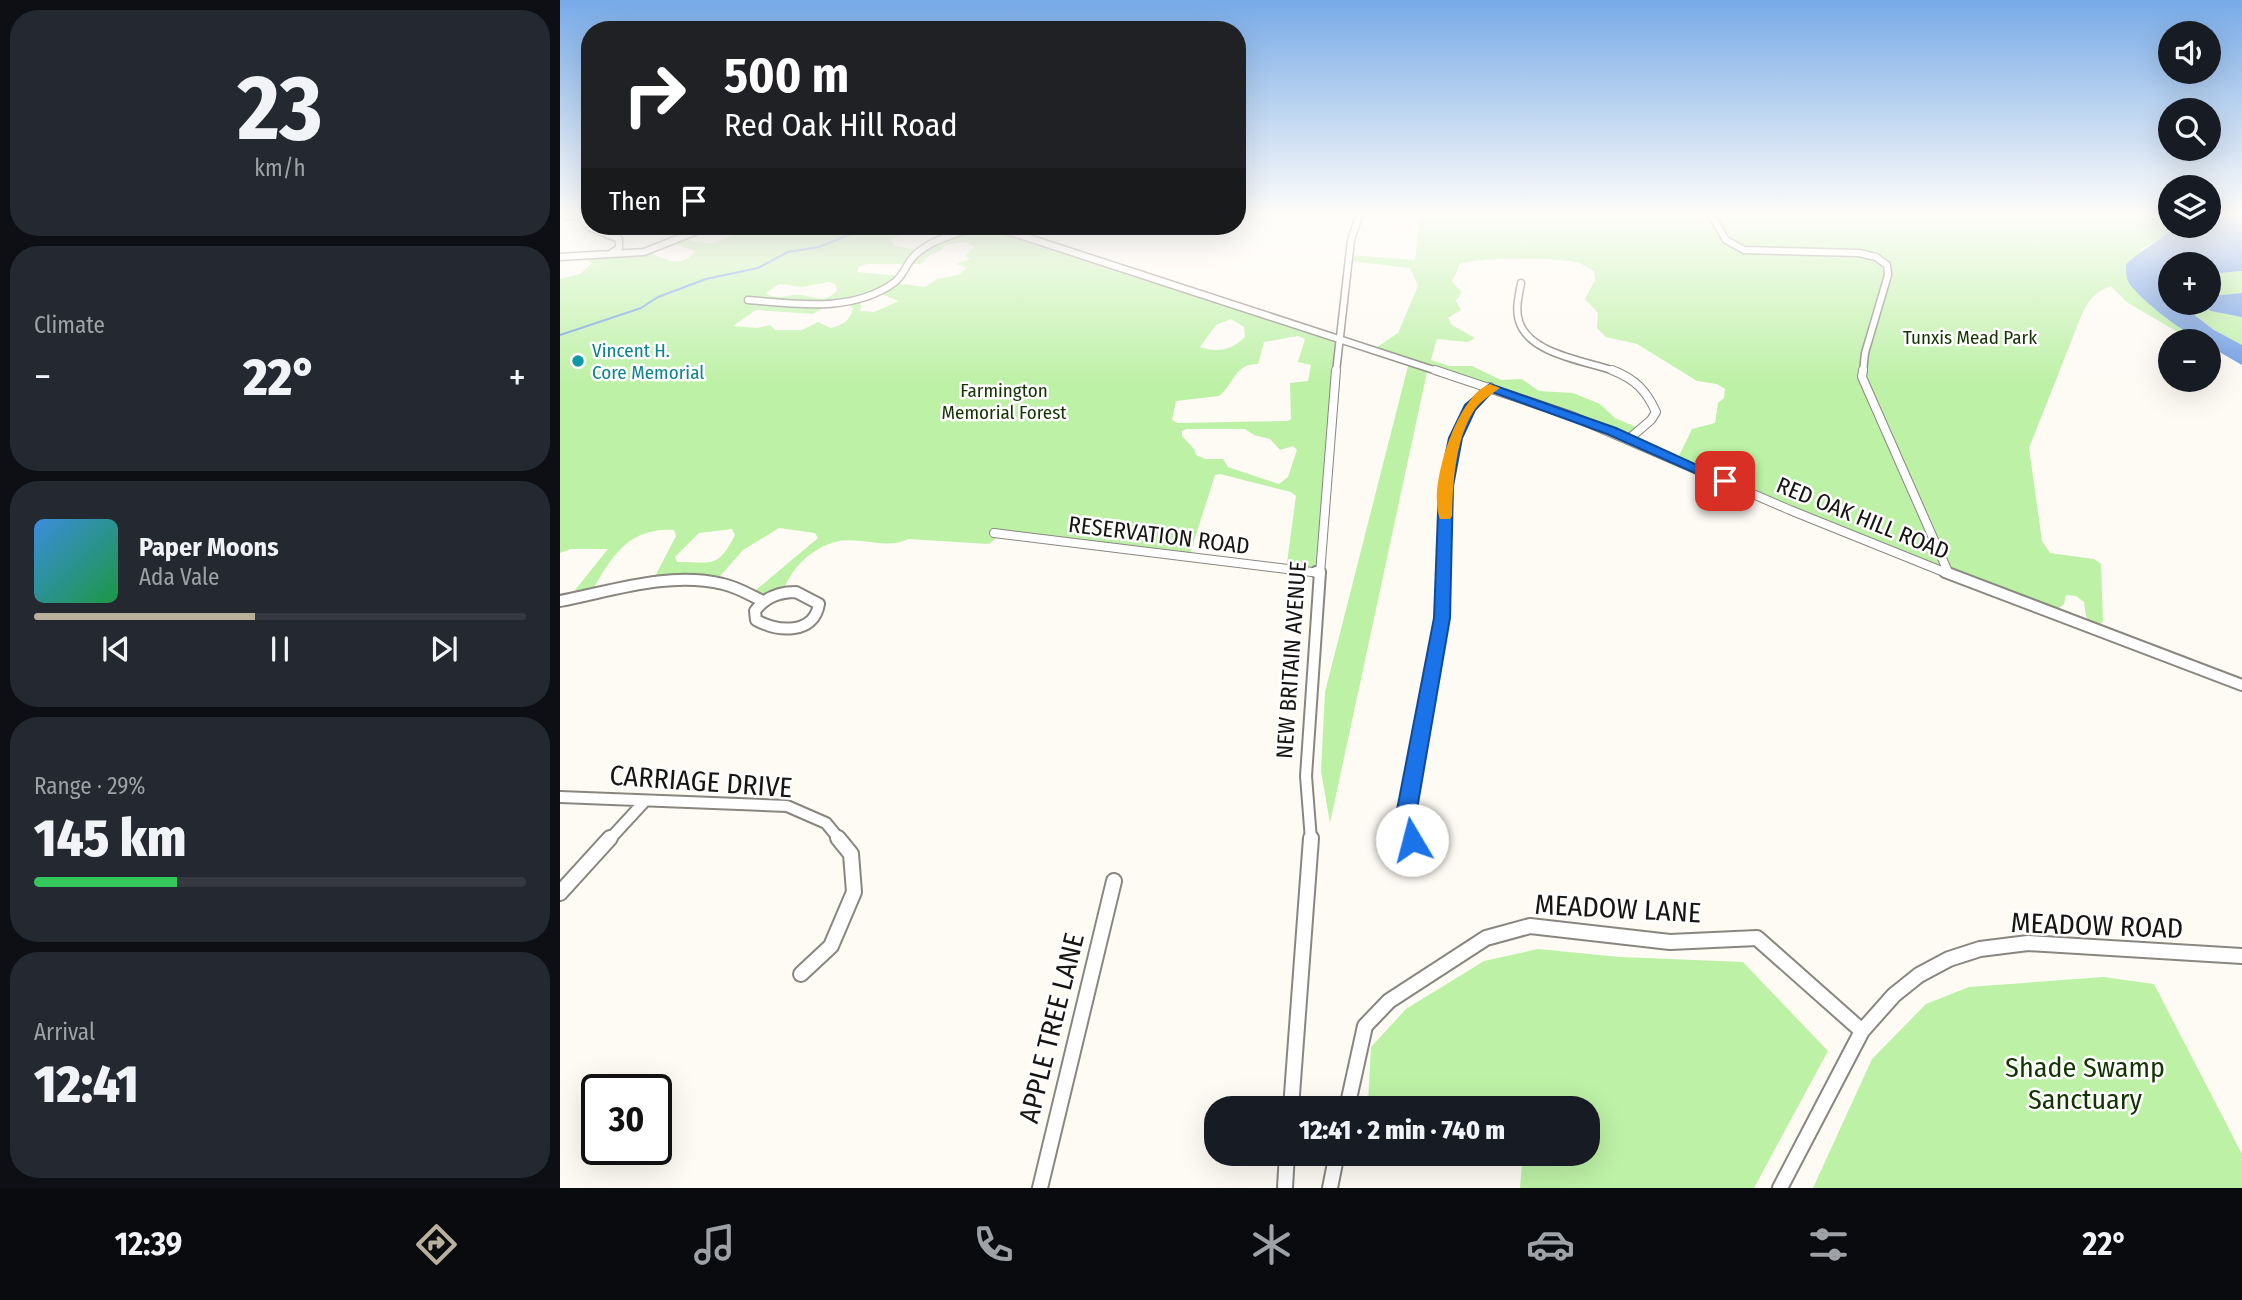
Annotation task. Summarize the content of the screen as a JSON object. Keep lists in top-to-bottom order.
{
  "streets": {
    "street": [
      "RED OAK HILL ROAD",
      "RESERVATION ROAD",
      "NEW BRITAIN AVENUE",
      "CARRIAGE DRIVE",
      "MEADOW LANE",
      "MEADOW ROAD",
      "APPLE TREE LANE"
    ]
  },
  "crossings": [
    ["RED OAK HILL ROAD", "NEW BRITAIN AVENUE"],
    ["RESERVATION ROAD", "NEW BRITAIN AVENUE"],
    ["MEADOW LANE", "MEADOW ROAD"]
  ],
  "parks": ["Tunxis Mead Park", "Farmington Memorial Forest", "Shade Swamp Sanctuary"],
  "places": ["Vincent H. Core Memorial"],
  "page": {
    "tile": [
      ["23", "km/h"],
      "Climate",
      ["Range · 29%", "145 km"],
      ["Arrival", "12:41"]
    ],
    "map_buttons": ["+", "−"],
    "turn": ["500 m", "Red Oak Hill Road"],
    "then": "Then",
    "heat": ["−", "22°", "+"],
    "song": ["Paper Moons", "Ada Vale"],
    "limit": "30",
    "trip": "12:41 · 2 min · 740 m",
    "tabs": ["12:39", "22°"]
  }
}
